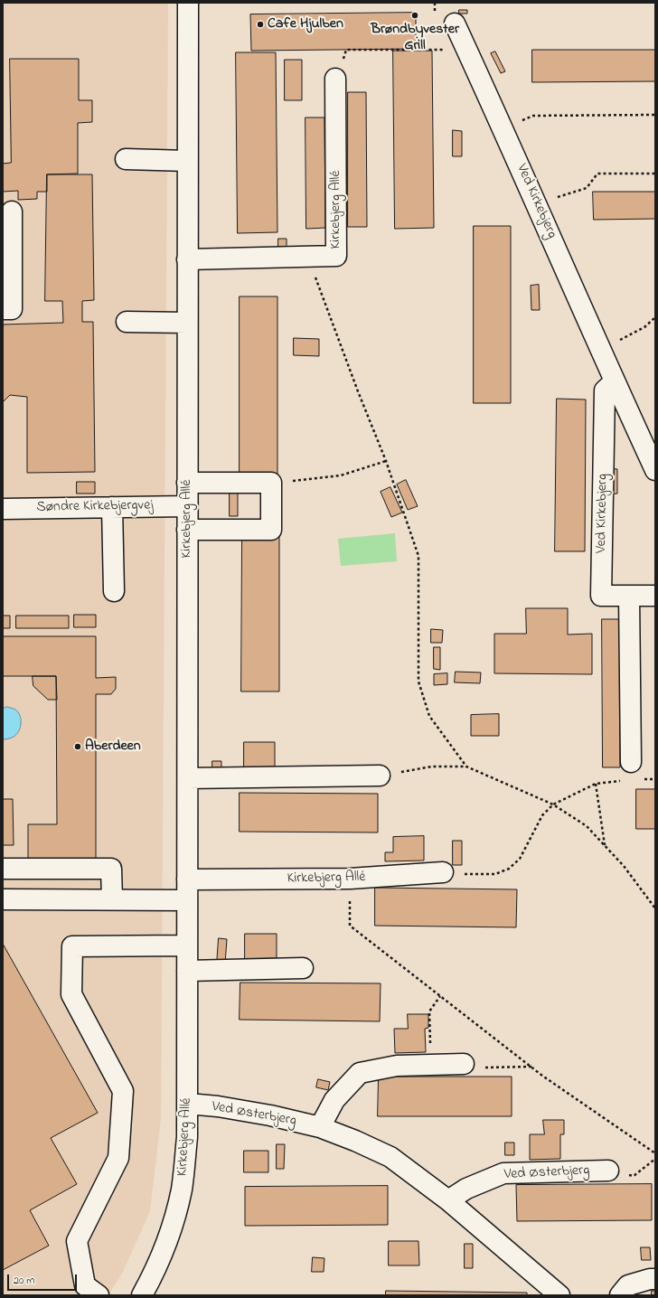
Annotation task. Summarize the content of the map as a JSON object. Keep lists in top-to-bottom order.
{
  "streets": {
    "street": [
      "Ved Kirkebjerg",
      "Kirkebjerg Allé",
      "Søndre Kirkebjergvej",
      "Ved Østerbjerg"
    ]
  },
  "crossings": [
    ["Kirkebjerg Allé", "Søndre Kirkebjergvej"],
    ["Kirkebjerg Allé", "Ved Østerbjerg"]
  ],
  "places": ["Brøndbyvester Grill", "Cafe Hjulben", "Aberdeen"],
  "scale_bar": "20 m"
}
